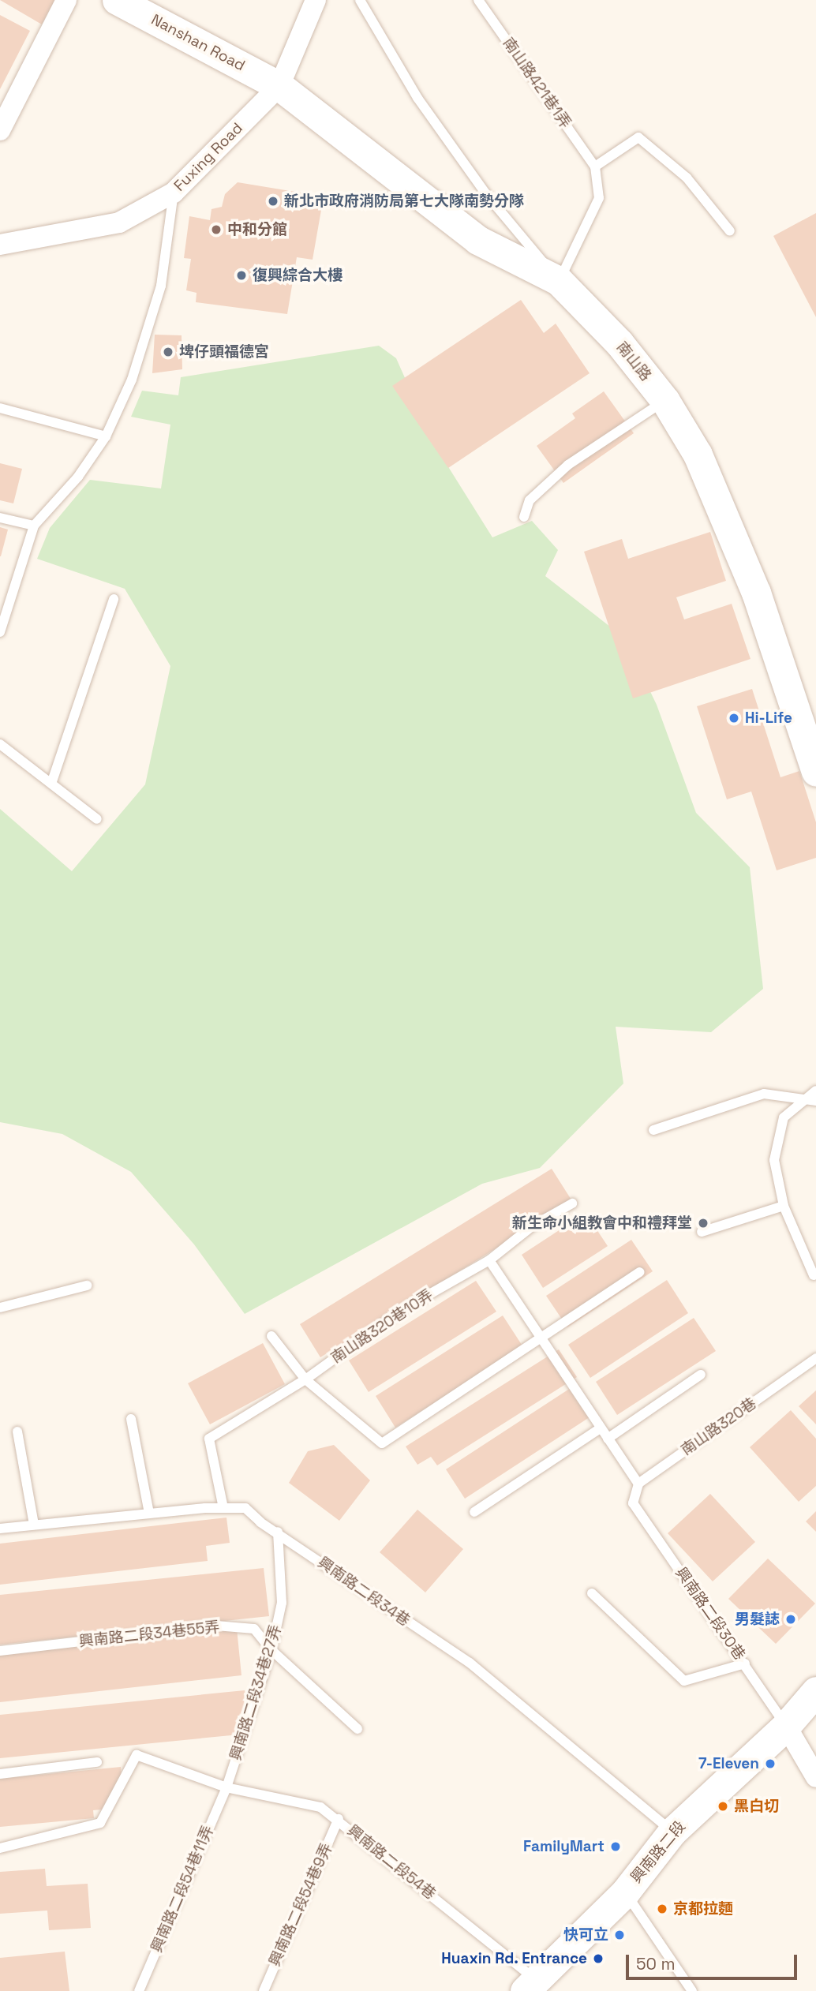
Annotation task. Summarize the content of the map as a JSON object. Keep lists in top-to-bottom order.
{
  "streets": {
    "street": [
      "Nanshan Road",
      "Fuxing Road",
      "南山路",
      "興南路二段"
    ],
    "lane": [
      "南山路421巷1弄",
      "南山路320巷10弄",
      "南山路320巷",
      "興南路二段34巷",
      "興南路二段30巷",
      "興南路二段34巷55弄",
      "興南路二段34巷27弄",
      "興南路二段54巷",
      "興南路二段54巷11弄",
      "興南路二段54巷9弄"
    ]
  },
  "crossings": [
    ["Nanshan Road", "Fuxing Road"],
    ["Nanshan Road", "南山路"],
    ["Fuxing Road", "南山路"],
    ["南山路320巷10弄", "興南路二段34巷"],
    ["南山路320巷", "興南路二段30巷"],
    ["興南路二段34巷", "興南路二段34巷27弄"],
    ["興南路二段34巷", "興南路二段"],
    ["興南路二段30巷", "興南路二段"],
    ["興南路二段34巷55弄", "興南路二段34巷27弄"],
    ["興南路二段34巷27弄", "興南路二段54巷"],
    ["興南路二段34巷27弄", "興南路二段54巷11弄"],
    ["興南路二段", "興南路二段54巷"],
    ["興南路二段54巷", "興南路二段54巷11弄"],
    ["興南路二段54巷", "興南路二段54巷9弄"]
  ],
  "places": [
    "新北市政府消防局第七大隊南勢分隊",
    "中和分館",
    "復興綜合大樓",
    "埤仔頭福德宮",
    "Hi-Life",
    "新生命小組教會中和禮拜堂",
    "男髮誌",
    "7-Eleven",
    "黑白切",
    "FamilyMart",
    "京都拉麵",
    "快可立",
    "Huaxin Rd. Entrance"
  ],
  "scale_bar": "50 m"
}
